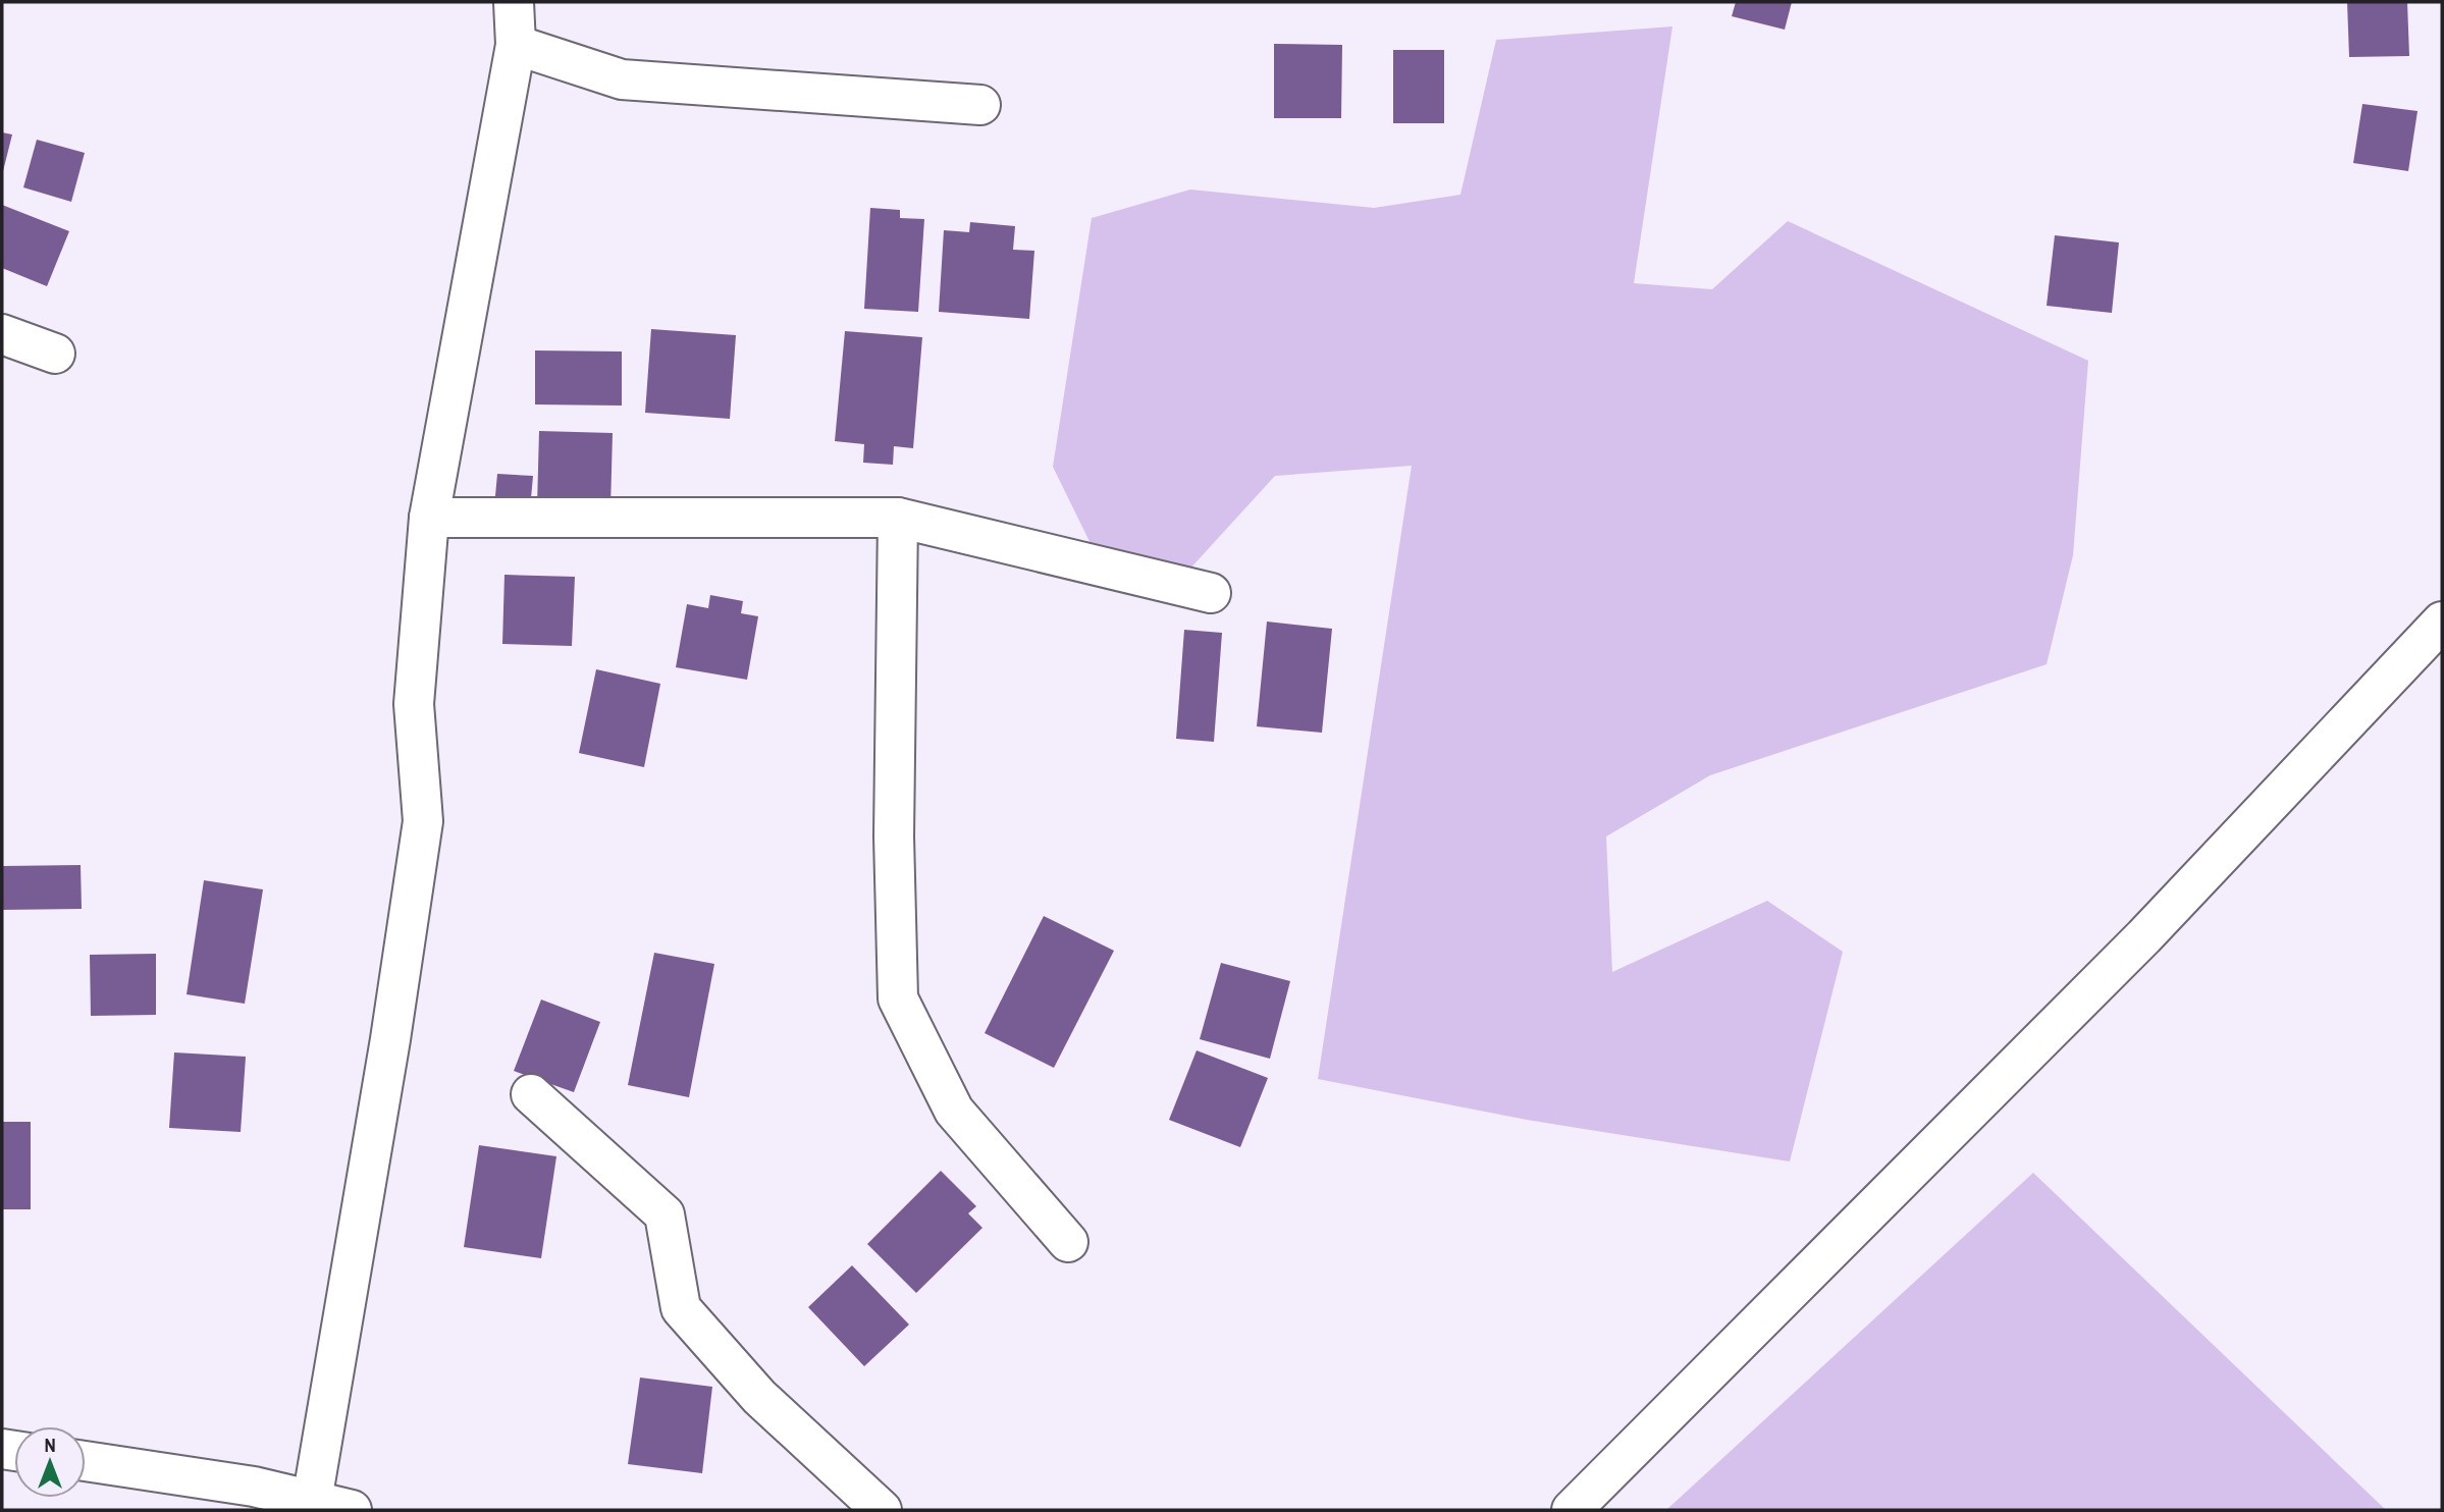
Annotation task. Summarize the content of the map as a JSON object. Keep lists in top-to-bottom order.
{
  "north": "top"
}
